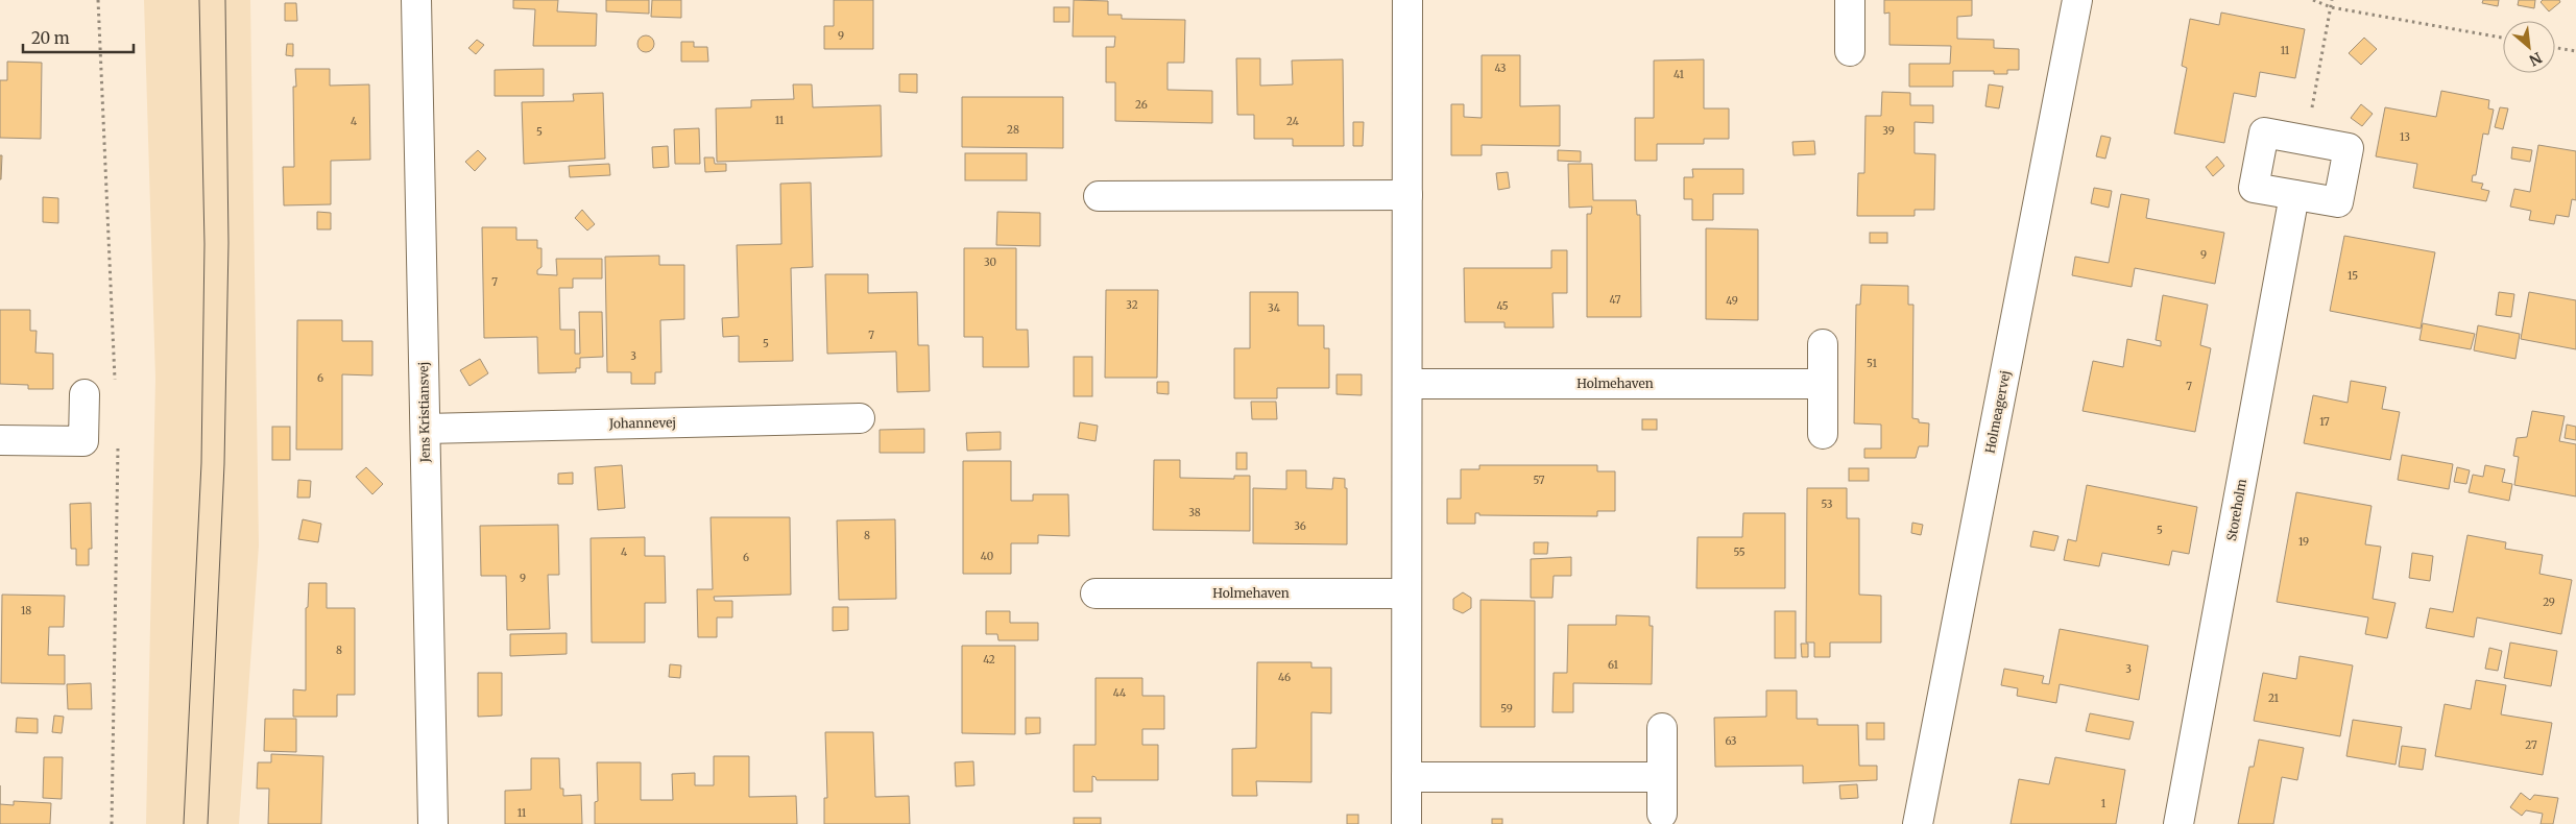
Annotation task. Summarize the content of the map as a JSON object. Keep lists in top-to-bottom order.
{
  "streets": {
    "street": [
      "Holmehaven",
      "Jens Kristiansvej",
      "Holmeagervej",
      "Johannevej",
      "Storeholm"
    ]
  },
  "crossings": [
    ["Jens Kristiansvej", "Johannevej"]
  ],
  "house_numbers": [
    "9",
    "11",
    "43",
    "41",
    "26",
    "11",
    "4",
    "24",
    "28",
    "39",
    "5",
    "13",
    "9",
    "30",
    "15",
    "7",
    "47",
    "49",
    "32",
    "45",
    "34",
    "7",
    "5",
    "3",
    "51",
    "6",
    "7",
    "17",
    "57",
    "53",
    "38",
    "36",
    "5",
    "8",
    "19",
    "4",
    "55",
    "40",
    "6",
    "9",
    "29",
    "18",
    "8",
    "42",
    "61",
    "3",
    "46",
    "44",
    "21",
    "59",
    "63",
    "27",
    "1",
    "11"
  ],
  "scale_bar": "20 m",
  "north": "bottom right"
}
